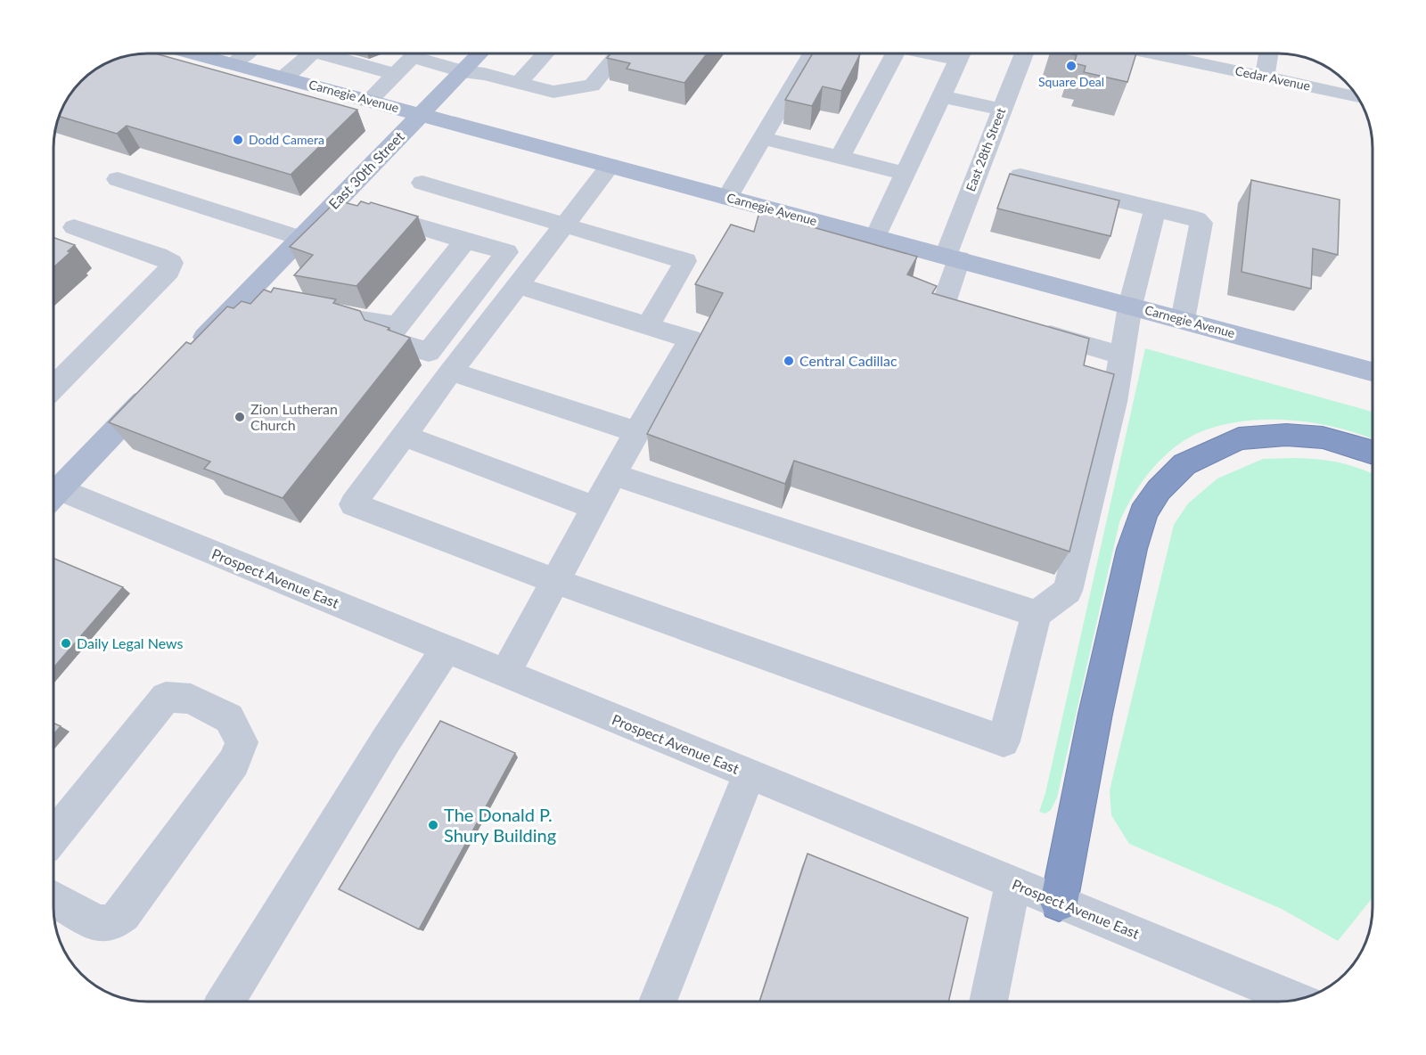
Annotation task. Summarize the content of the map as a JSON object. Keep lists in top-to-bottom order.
{
  "streets": {
    "main road": ["Carnegie Avenue", "East 30th Street"],
    "street": ["Cedar Avenue", "East 28th Street", "Prospect Avenue East"]
  },
  "crossings": [
    ["Carnegie Avenue", "East 28th Street"],
    ["Carnegie Avenue", "East 30th Street"]
  ],
  "places": [
    "Square Deal",
    "Dodd Camera",
    "Central Cadillac",
    "Zion Lutheran Church",
    "Daily Legal News",
    "The Donald P. Shury Building"
  ]
}
